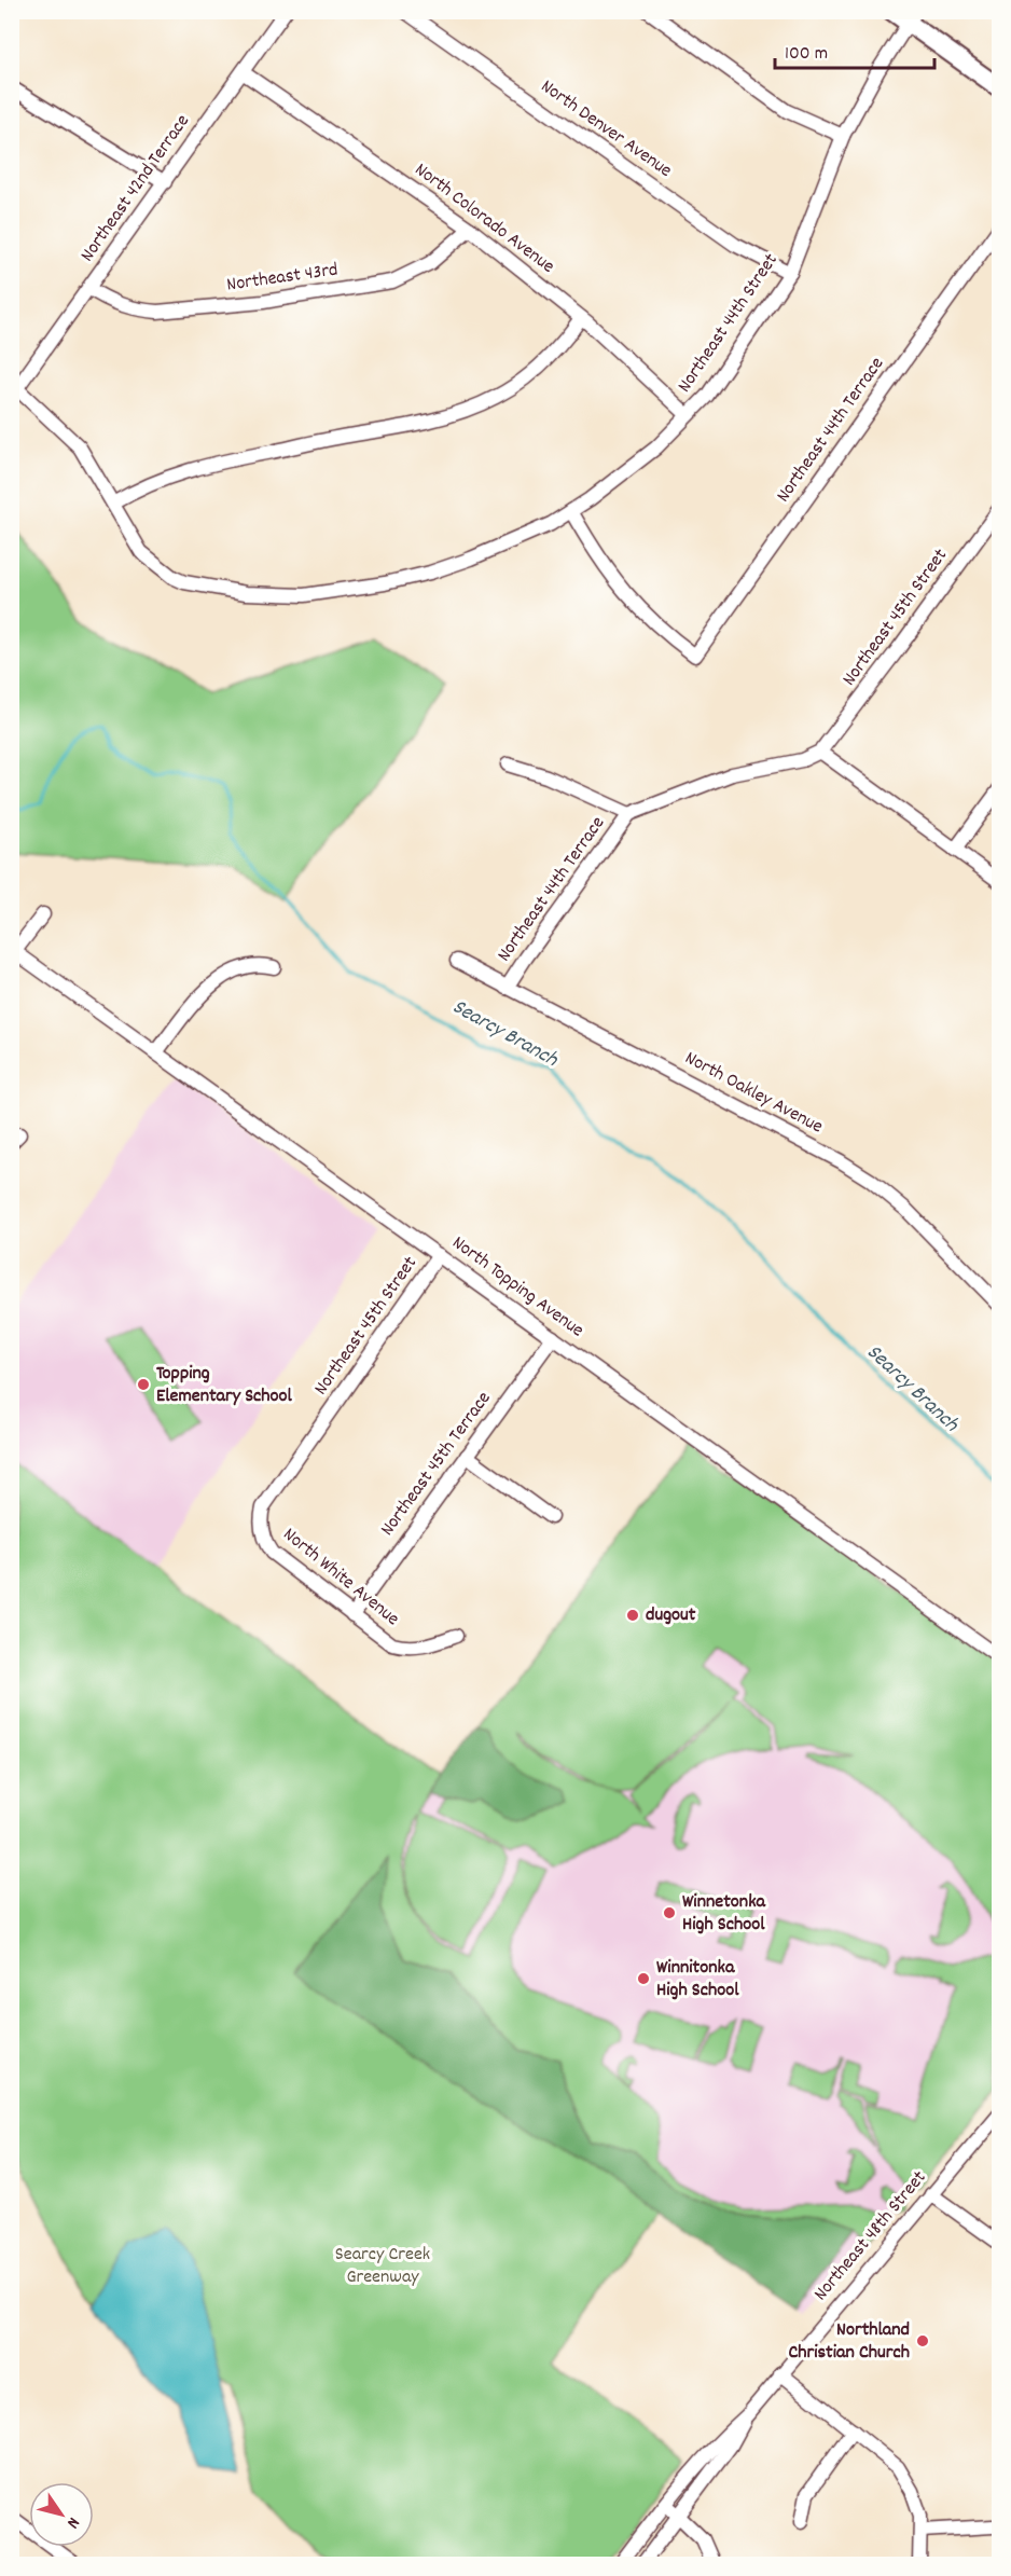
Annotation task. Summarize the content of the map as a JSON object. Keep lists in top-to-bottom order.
{
  "streets": {
    "street": [
      "North Denver Avenue",
      "Northeast 42nd Terrace",
      "North Colorado Avenue",
      "Northeast 43rd",
      "Northeast 44th Street",
      "Northeast 44th Terrace",
      "Northeast 45th Street",
      "North Oakley Avenue",
      "North Topping Avenue",
      "Northeast 45th Terrace",
      "North White Avenue",
      "Northeast 48th Street"
    ]
  },
  "crossings": [
    ["North Denver Avenue", "Northeast 44th Street"],
    ["Northeast 42nd Terrace", "North Colorado Avenue"],
    ["Northeast 42nd Terrace", "Northeast 43rd"],
    ["Northeast 42nd Terrace", "Northeast 44th Street"],
    ["North Colorado Avenue", "Northeast 43rd"],
    ["North Colorado Avenue", "Northeast 44th Street"],
    ["Northeast 44th Street", "Northeast 44th Terrace"],
    ["Northeast 44th Terrace", "North Oakley Avenue"],
    ["Northeast 45th Street", "North Topping Avenue"],
    ["Northeast 45th Street", "North White Avenue"],
    ["North Topping Avenue", "Northeast 45th Terrace"],
    ["Northeast 45th Terrace", "North White Avenue"]
  ],
  "water": ["Searcy Branch"],
  "parks": ["Searcy Creek Greenway"],
  "places": [
    "Topping Elementary School",
    "dugout",
    "Winnetonka High School",
    "Winnitonka High School",
    "Northland Christian Church"
  ],
  "scale_bar": "100 m",
  "north": "bottom right"
}
